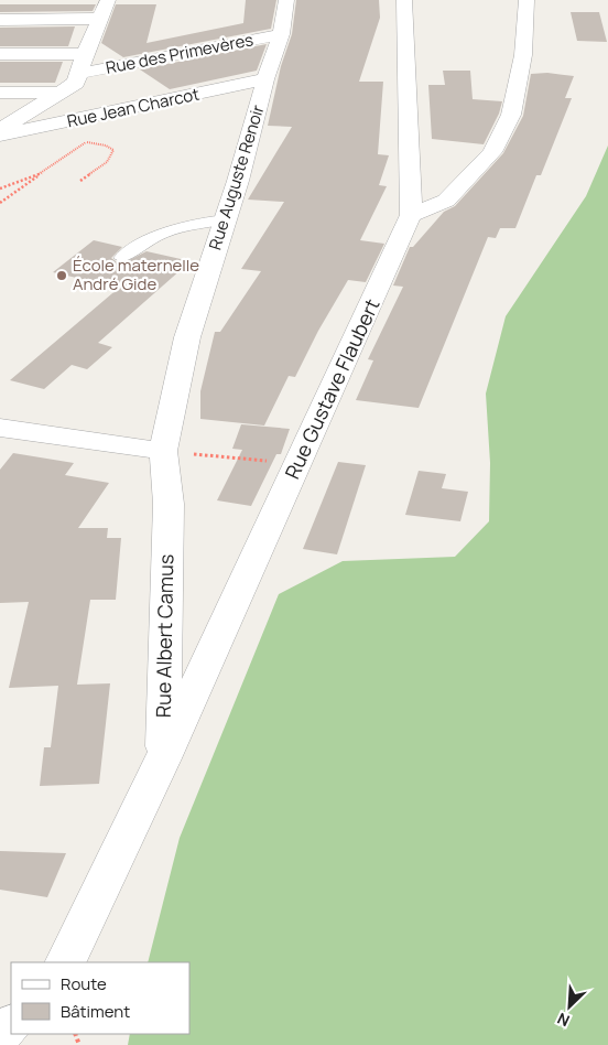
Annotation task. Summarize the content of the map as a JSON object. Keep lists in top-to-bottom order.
{
  "streets": {
    "street": [
      "Rue des Primevères",
      "Rue Jean Charcot",
      "Rue Auguste Renoir",
      "Rue Gustave Flaubert",
      "Rue Albert Camus"
    ]
  },
  "crossings": [
    ["Rue des Primevères", "Rue Auguste Renoir"],
    ["Rue Jean Charcot", "Rue Auguste Renoir"],
    ["Rue Auguste Renoir", "Rue Albert Camus"],
    ["Rue Gustave Flaubert", "Rue Albert Camus"]
  ],
  "places": ["École maternelle André Gide"],
  "legend": ["Route", "Bâtiment"],
  "north": "bottom left"
}
